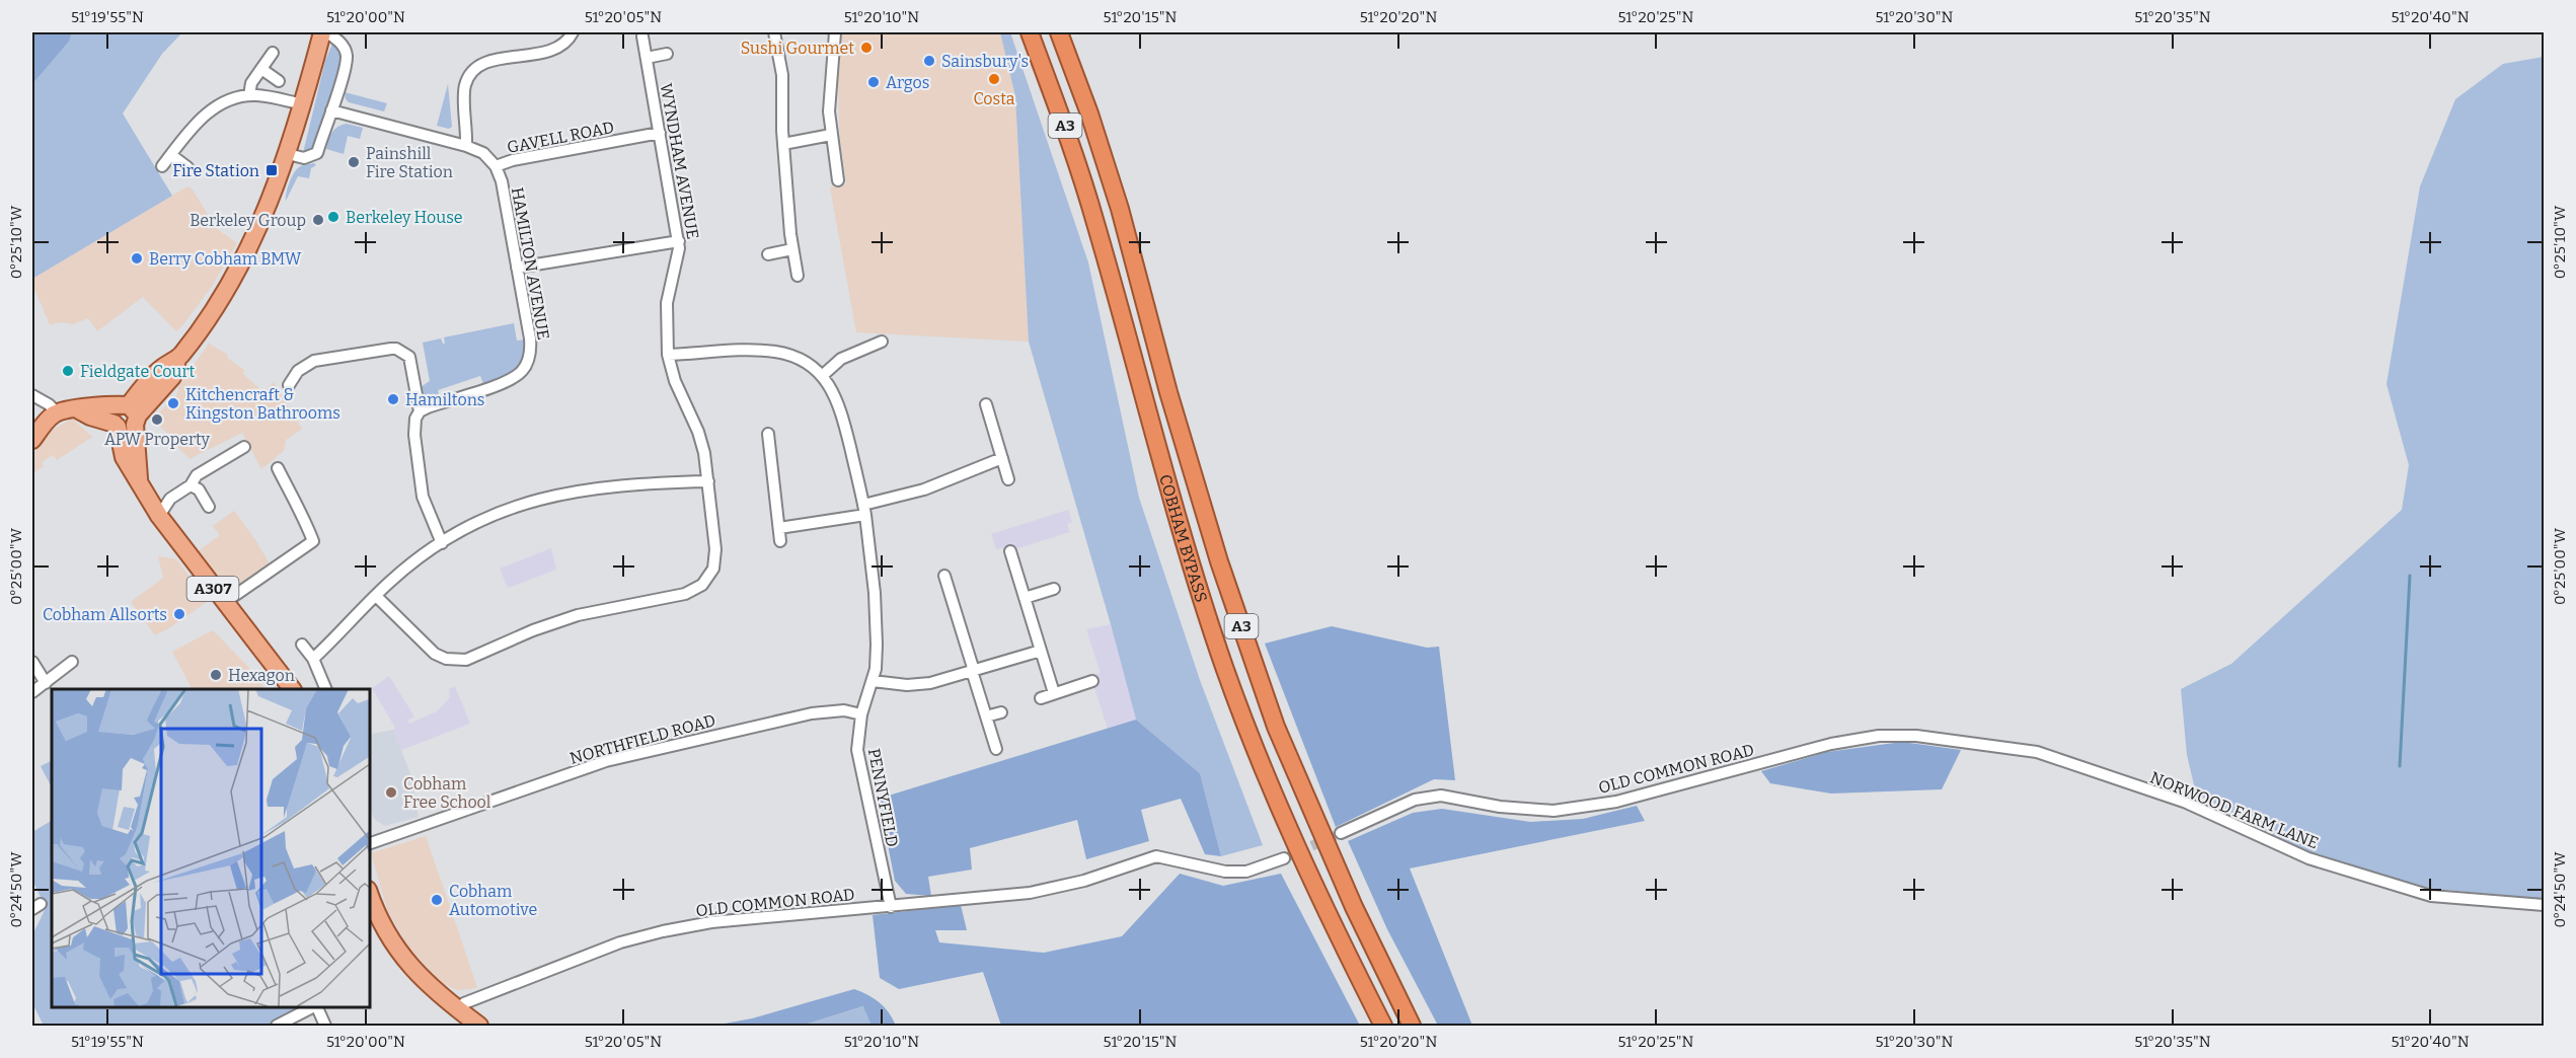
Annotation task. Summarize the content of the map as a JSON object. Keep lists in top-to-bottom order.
{
  "streets": {
    "highway": ["A3", "COBHAM BYPASS"],
    "main road": ["A307"],
    "street": [
      "GAVELL ROAD",
      "WYNDHAM AVENUE",
      "HAMILTON AVENUE",
      "NORTHFIELD ROAD",
      "OLD COMMON ROAD",
      "PENNYFIELD",
      "NORWOOD FARM LANE"
    ]
  },
  "crossings": [
    ["GAVELL ROAD", "WYNDHAM AVENUE"],
    ["GAVELL ROAD", "HAMILTON AVENUE"],
    ["NORTHFIELD ROAD", "PENNYFIELD"],
    ["OLD COMMON ROAD", "PENNYFIELD"],
    ["OLD COMMON ROAD", "NORWOOD FARM LANE"]
  ],
  "places": {
    "other": [
      "Sushi Gourmet",
      "Sainsbury's",
      "Costa",
      "Argos",
      "Painshill Fire Station",
      "Berkeley House",
      "Berkeley Group",
      "Berry Cobham BMW",
      "Fieldgate Court",
      "Hamiltons",
      "Kitchencraft & Kingston Bathrooms",
      "APW Property",
      "Cobham Allsorts",
      "Hexagon",
      "Cobham Free School",
      "Cobham Automotive"
    ],
    "transit": ["Fire Station"]
  },
  "coordinates": [
    "51°19'55\"N",
    "51°20'00\"N",
    "51°20'05\"N",
    "51°20'10\"N",
    "51°20'15\"N",
    "51°20'20\"N",
    "51°20'25\"N",
    "51°20'30\"N",
    "51°20'35\"N",
    "51°20'40\"N",
    "0°25'10\"W",
    "0°25'00\"W",
    "0°24'50\"W"
  ]
}
